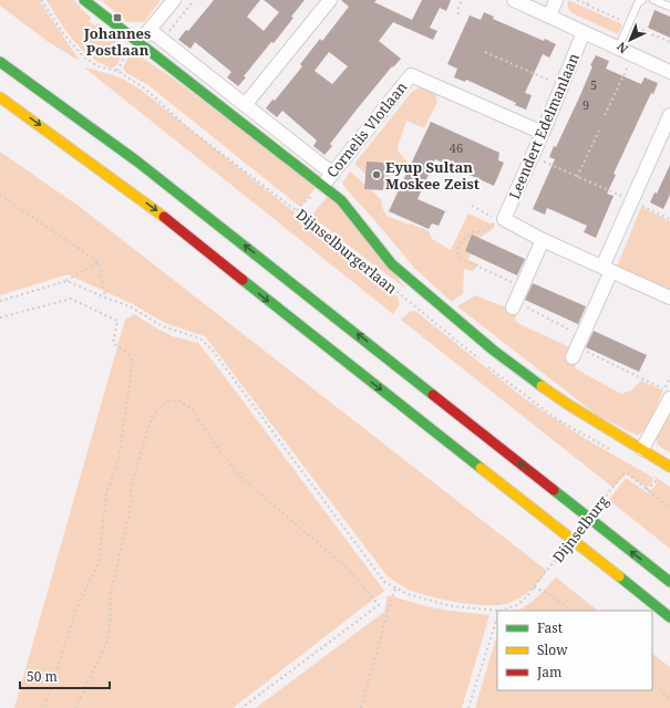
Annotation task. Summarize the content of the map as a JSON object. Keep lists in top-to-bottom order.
{
  "streets": {
    "main road": ["Dijnselburgerlaan"],
    "street": ["Leendert Edelmanlaan", "Cornelis Vlotlaan"],
    "path": ["Dijnselburg"]
  },
  "crossings": [
    ["Leendert Edelmanlaan", "Cornelis Vlotlaan"],
    ["Cornelis Vlotlaan", "Dijnselburgerlaan"]
  ],
  "places": {
    "transit": ["Johannes Postlaan"],
    "other": ["Eyup Sultan Moskee Zeist"]
  },
  "house_numbers": ["5", "9", "46"],
  "legend": ["Fast", "Slow", "Jam"],
  "scale_bar": "50 m",
  "north": "bottom left"
}
